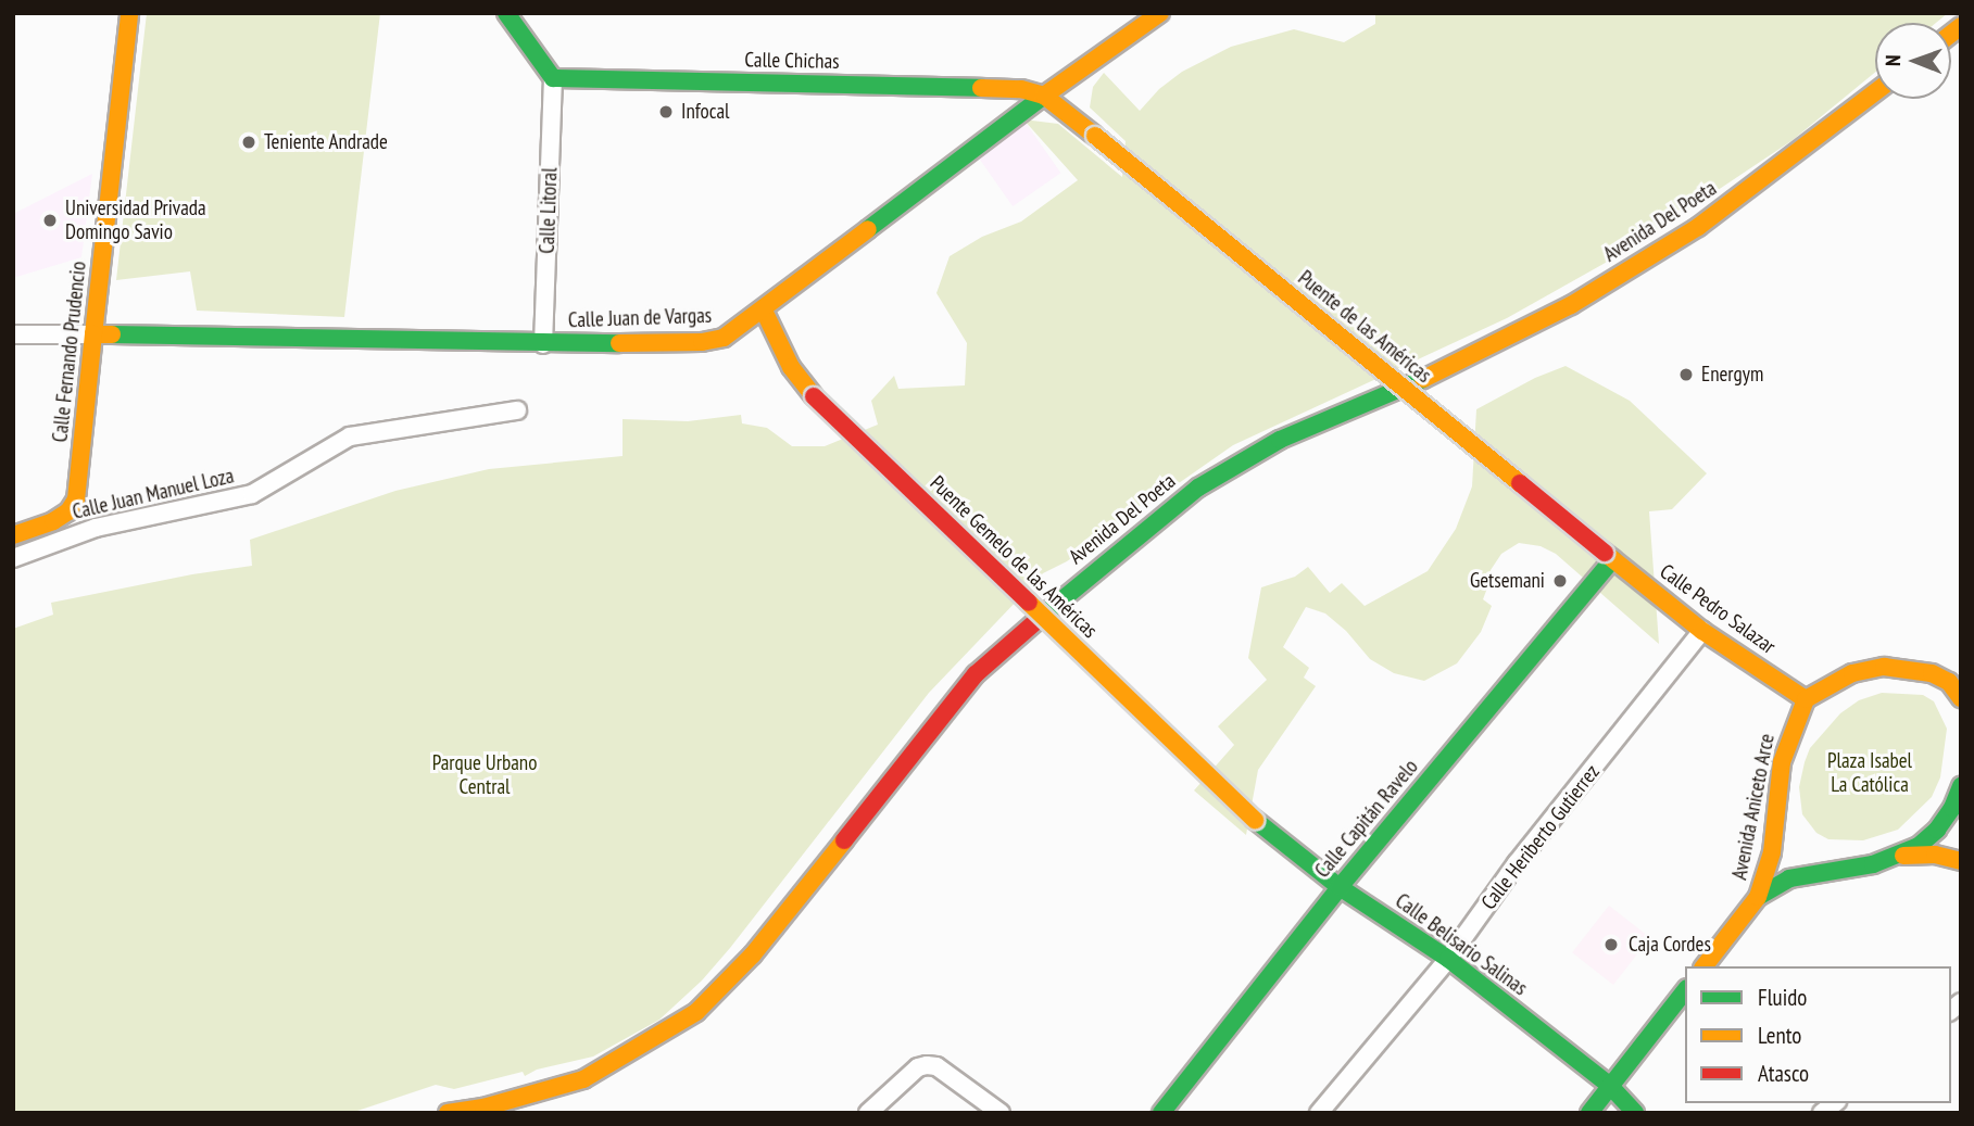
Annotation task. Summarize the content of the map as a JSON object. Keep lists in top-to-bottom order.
{
  "streets": {
    "main road": [
      "Calle Chichas",
      "Avenida Del Poeta",
      "Calle Juan de Vargas",
      "Puente de las Américas",
      "Calle Fernando Prudencio",
      "Calle Juan Manuel Loza",
      "Puente Gemelo de las Américas",
      "Calle Pedro Salazar",
      "Avenida Aniceto Arce",
      "Calle Capitán Ravelo",
      "Calle Belisario Salinas"
    ],
    "street": ["Calle Litoral", "Calle Heriberto Gutierrez"]
  },
  "crossings": [
    ["Calle Chichas", "Calle Litoral"],
    ["Calle Chichas", "Calle Juan de Vargas"],
    ["Calle Chichas", "Puente de las Américas"],
    ["Calle Litoral", "Calle Juan de Vargas"],
    ["Calle Juan de Vargas", "Calle Fernando Prudencio"],
    ["Calle Juan de Vargas", "Puente Gemelo de las Américas"],
    ["Puente de las Américas", "Calle Pedro Salazar"],
    ["Puente de las Américas", "Calle Capitán Ravelo"],
    ["Calle Fernando Prudencio", "Calle Juan Manuel Loza"],
    ["Puente Gemelo de las Américas", "Calle Belisario Salinas"],
    ["Calle Pedro Salazar", "Avenida Aniceto Arce"],
    ["Calle Pedro Salazar", "Calle Capitán Ravelo"],
    ["Calle Pedro Salazar", "Calle Heriberto Gutierrez"],
    ["Calle Capitán Ravelo", "Calle Belisario Salinas"],
    ["Calle Heriberto Gutierrez", "Calle Belisario Salinas"]
  ],
  "parks": ["Plaza Isabel La Católica", "Parque Urbano Central"],
  "places": [
    "Infocal",
    "Teniente Andrade",
    "Universidad Privada Domingo Savio",
    "Energym",
    "Getsemani",
    "Caja Cordes"
  ],
  "legend": ["Fluido", "Lento", "Atasco"],
  "north": "left"
}
